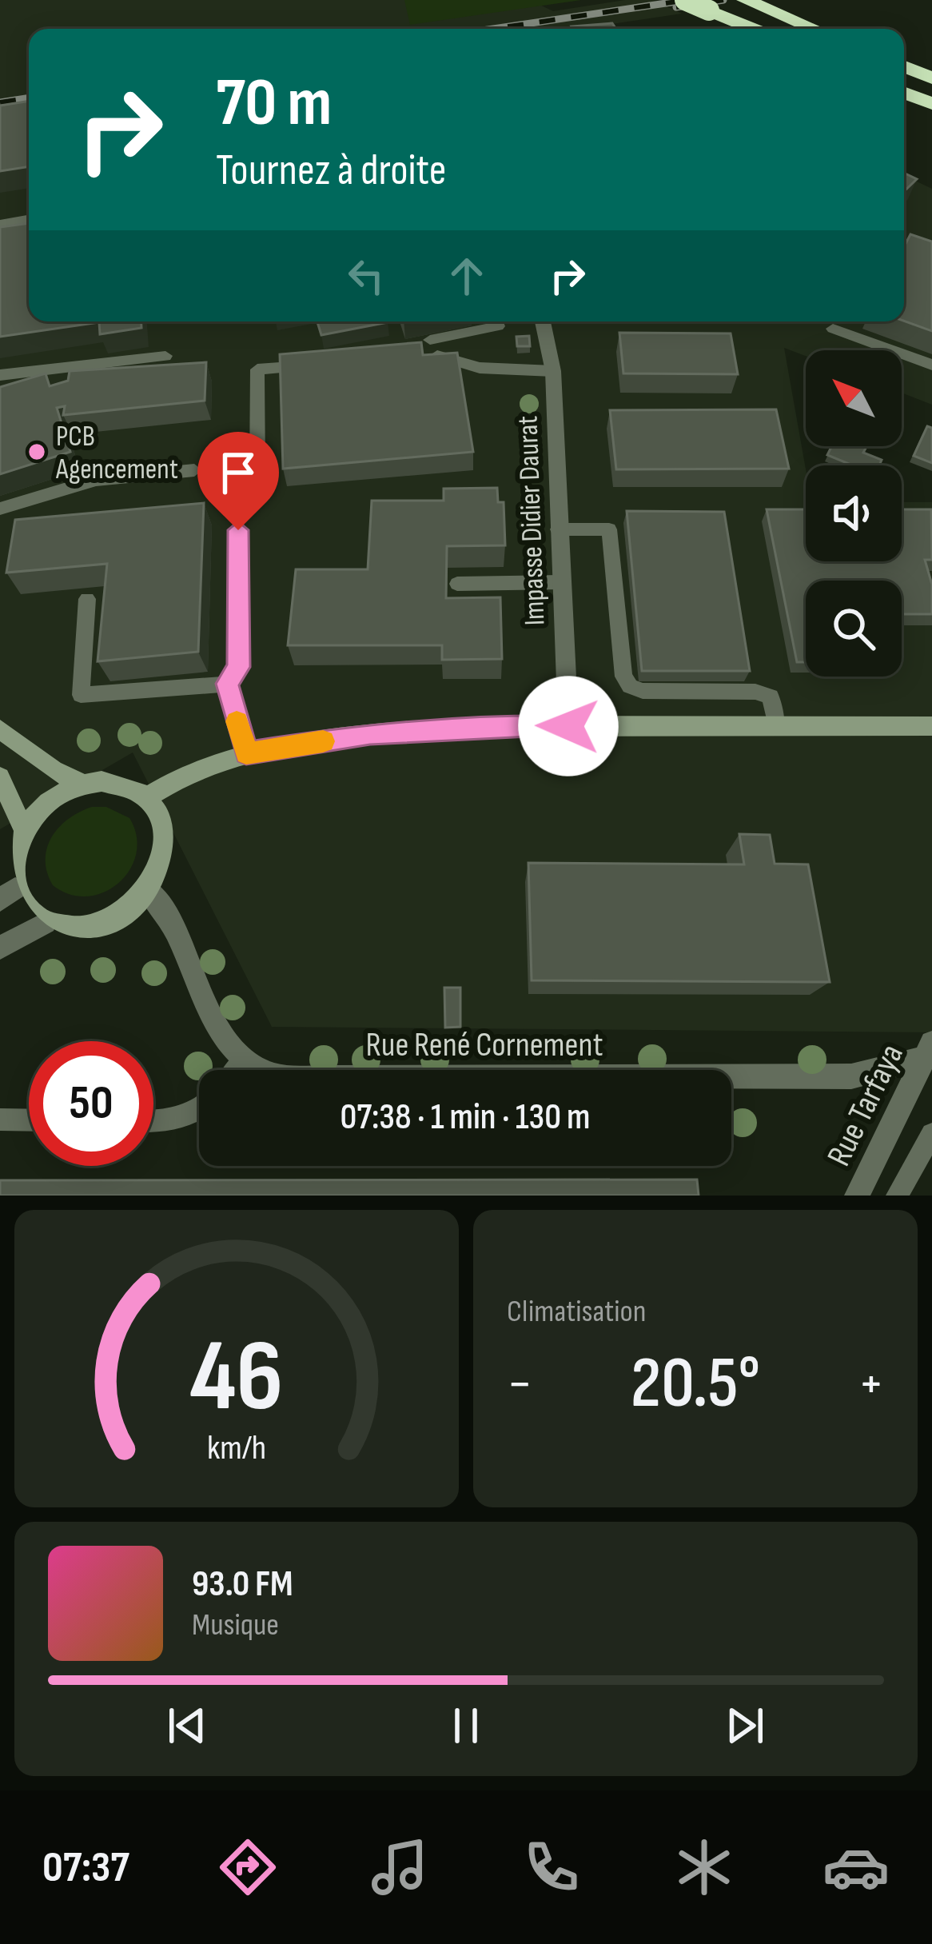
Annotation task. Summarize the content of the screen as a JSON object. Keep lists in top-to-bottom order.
{
  "streets": {
    "street": ["Impasse Didier Daurat", "Rue René Cornement", "Rue Tarfaya"]
  },
  "crossings": [
    ["Rue René Cornement", "Rue Tarfaya"]
  ],
  "places": ["PCB Agencement"],
  "north": "top left",
  "page": {
    "turn": ["70 m", "Tournez à droite"],
    "limit": "50",
    "trip": "07:38 · 1 min · 130 m",
    "tile": "Climatisation",
    "heat": ["−", "20.5°", "+"],
    "song": ["93.0 FM", "Musique"],
    "tabs": "07:37",
    "gauge": ["46", "km/h"]
  }
}
